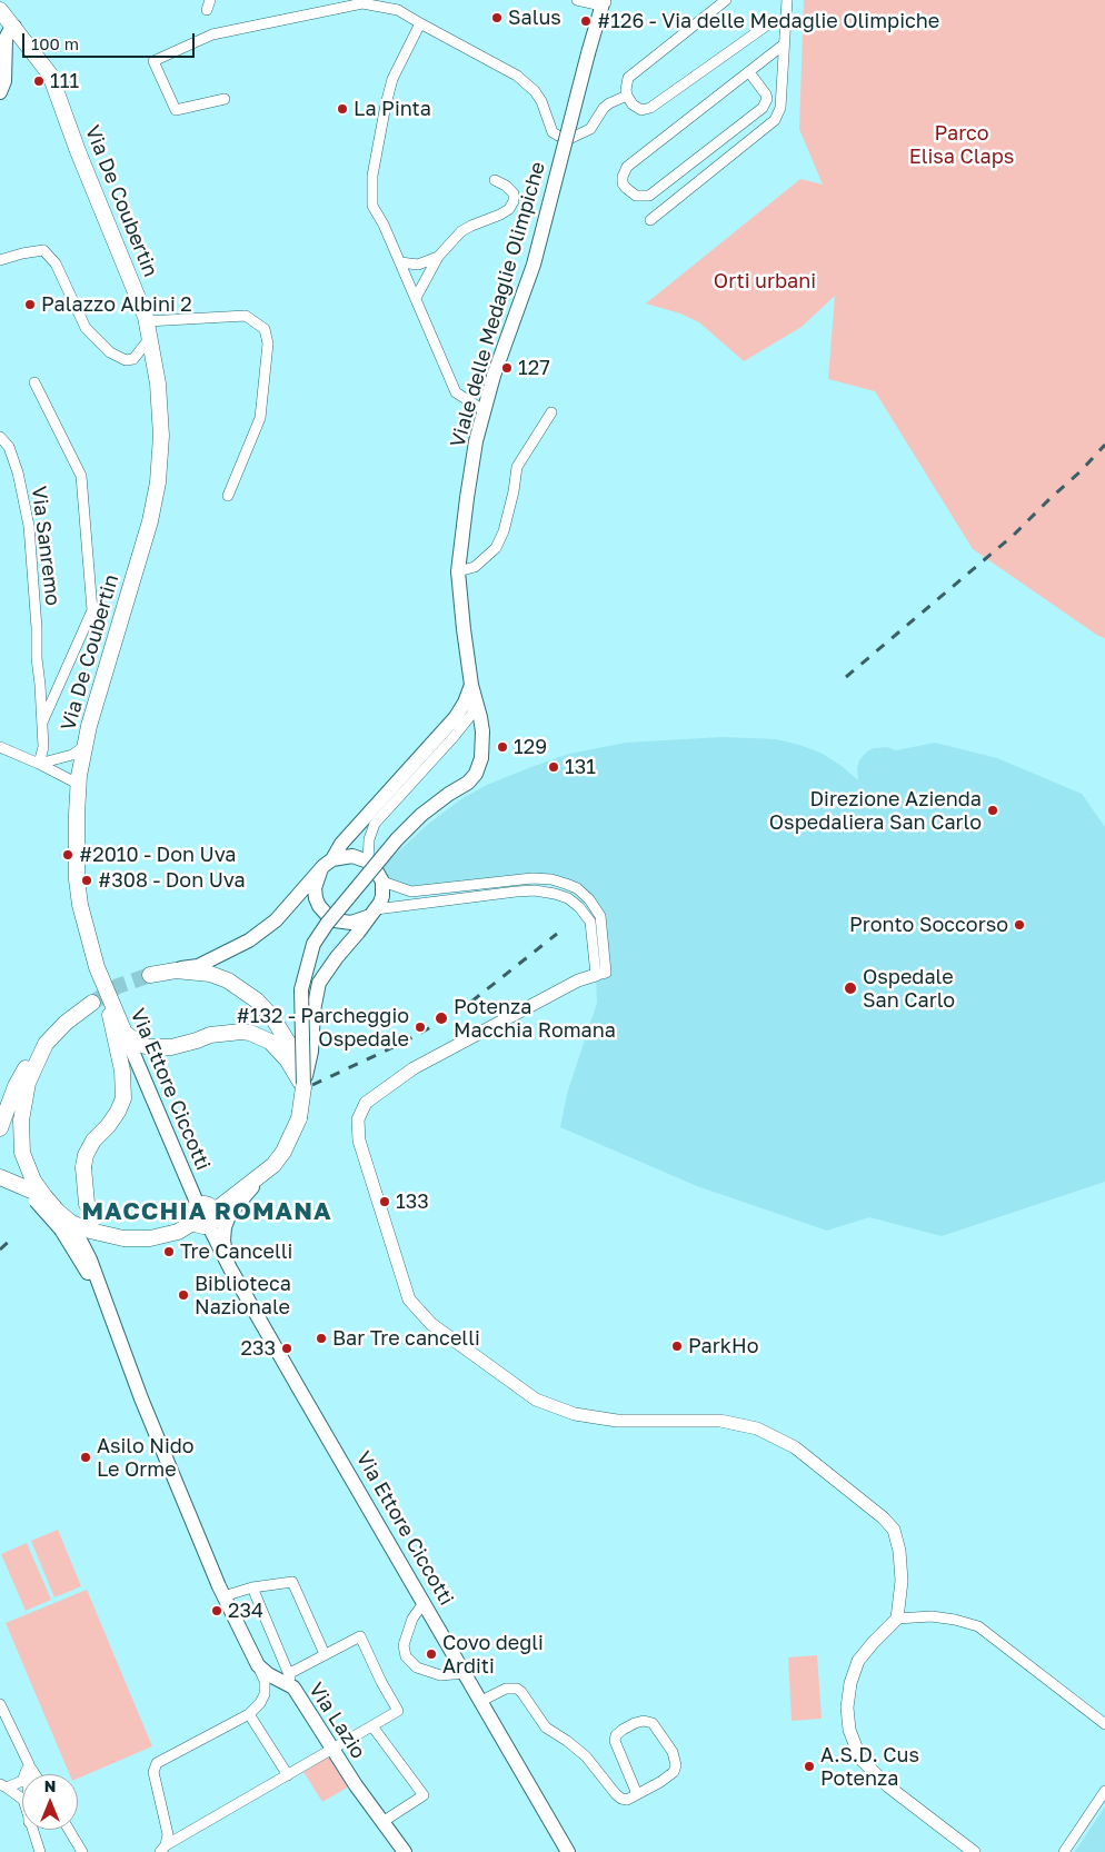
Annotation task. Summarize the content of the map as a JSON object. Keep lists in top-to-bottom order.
{
  "streets": {
    "main road": [
      "Via De Coubertin",
      "Viale delle Medaglie Olimpiche",
      "Via Ettore Ciccotti",
      "Via Lazio"
    ],
    "street": ["Via Sanremo"]
  },
  "crossings": [
    ["Via De Coubertin", "Via Ettore Ciccotti"]
  ],
  "districts": ["MACCHIA ROMANA"],
  "parks": ["Parco Elisa Claps", "Orti urbani"],
  "places": [
    "Salus",
    "#126 - Via delle Medaglie Olimpiche",
    "111",
    "La Pinta",
    "Palazzo Albini 2",
    "127",
    "129",
    "131",
    "Direzione Azienda Ospedaliera San Carlo",
    "#2010 - Don Uva",
    "#308 - Don Uva",
    "Pronto Soccorso",
    "Ospedale San Carlo",
    "Potenza Macchia Romana",
    "#132 - Parcheggio Ospedale",
    "133",
    "Tre Cancelli",
    "Biblioteca Nazionale",
    "Bar Tre cancelli",
    "ParkHo",
    "233",
    "Asilo Nido Le Orme",
    "234",
    "Covo degli Arditi",
    "A.S.D. Cus Potenza"
  ],
  "scale_bar": "100 m",
  "north": "top"
}
